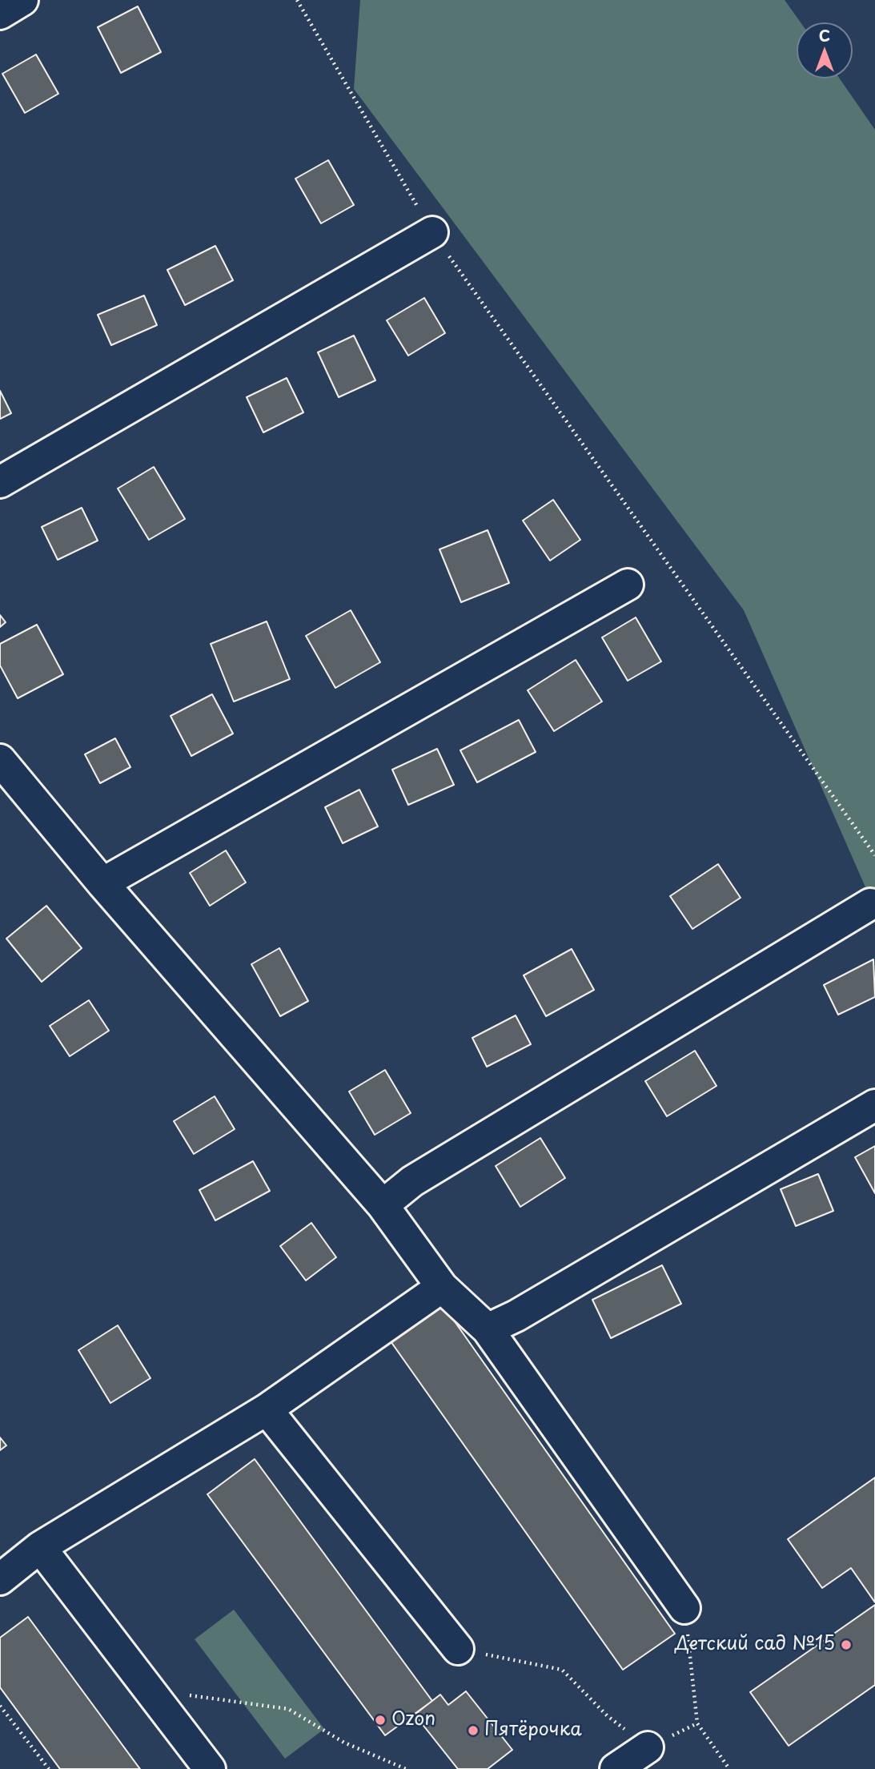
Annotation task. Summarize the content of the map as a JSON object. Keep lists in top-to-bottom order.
{
  "places": ["Детский сад №15", "Ozon", "Пятёрочка"],
  "north": "top"
}
